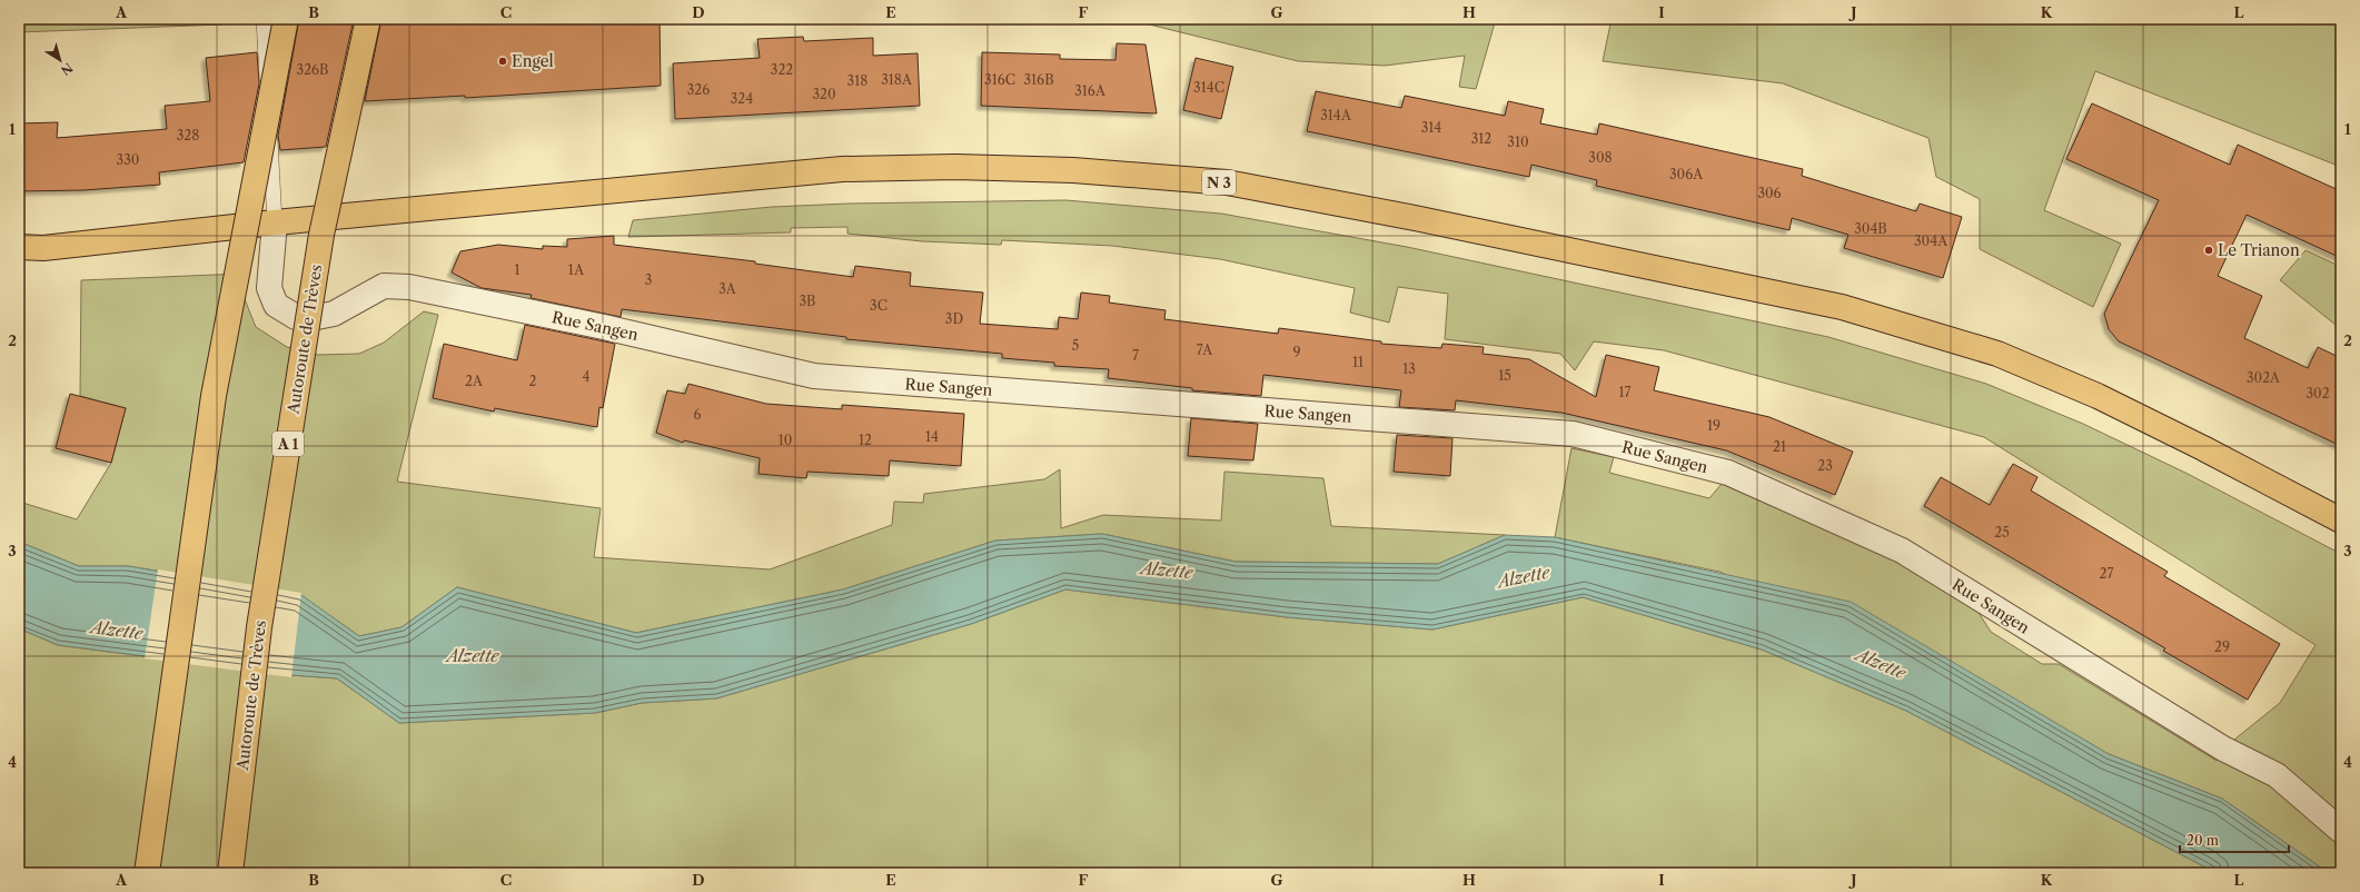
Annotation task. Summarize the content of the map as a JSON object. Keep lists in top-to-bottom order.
{
  "streets": {
    "main road": ["N 3", "Autoroute de Trèves", "A 1"],
    "street": ["Rue Sangen"]
  },
  "crossings": [
    ["N 3", "Rue Sangen"]
  ],
  "water": ["Alzette"],
  "places": ["Engel", "Le Trianon"],
  "house_numbers": [
    "326B",
    "322",
    "318A",
    "316C",
    "316B",
    "318",
    "314C",
    "326",
    "316A",
    "320",
    "324",
    "314A",
    "314",
    "328",
    "312",
    "310",
    "308",
    "330",
    "306A",
    "306",
    "304B",
    "304A",
    "1",
    "1A",
    "3",
    "3A",
    "3B",
    "3C",
    "3D",
    "5",
    "7A",
    "9",
    "7",
    "11",
    "13",
    "15",
    "4",
    "302A",
    "2A",
    "2",
    "17",
    "302",
    "6",
    "19",
    "14",
    "10",
    "12",
    "21",
    "23",
    "25",
    "27",
    "29"
  ],
  "scale_bar": "20 m",
  "north": "bottom right",
  "grid": {
    "columns": [
      "A",
      "B",
      "C",
      "D",
      "E",
      "F",
      "G",
      "H",
      "I",
      "J",
      "K",
      "L"
    ],
    "rows": [
      "1",
      "2",
      "3",
      "4"
    ]
  }
}
